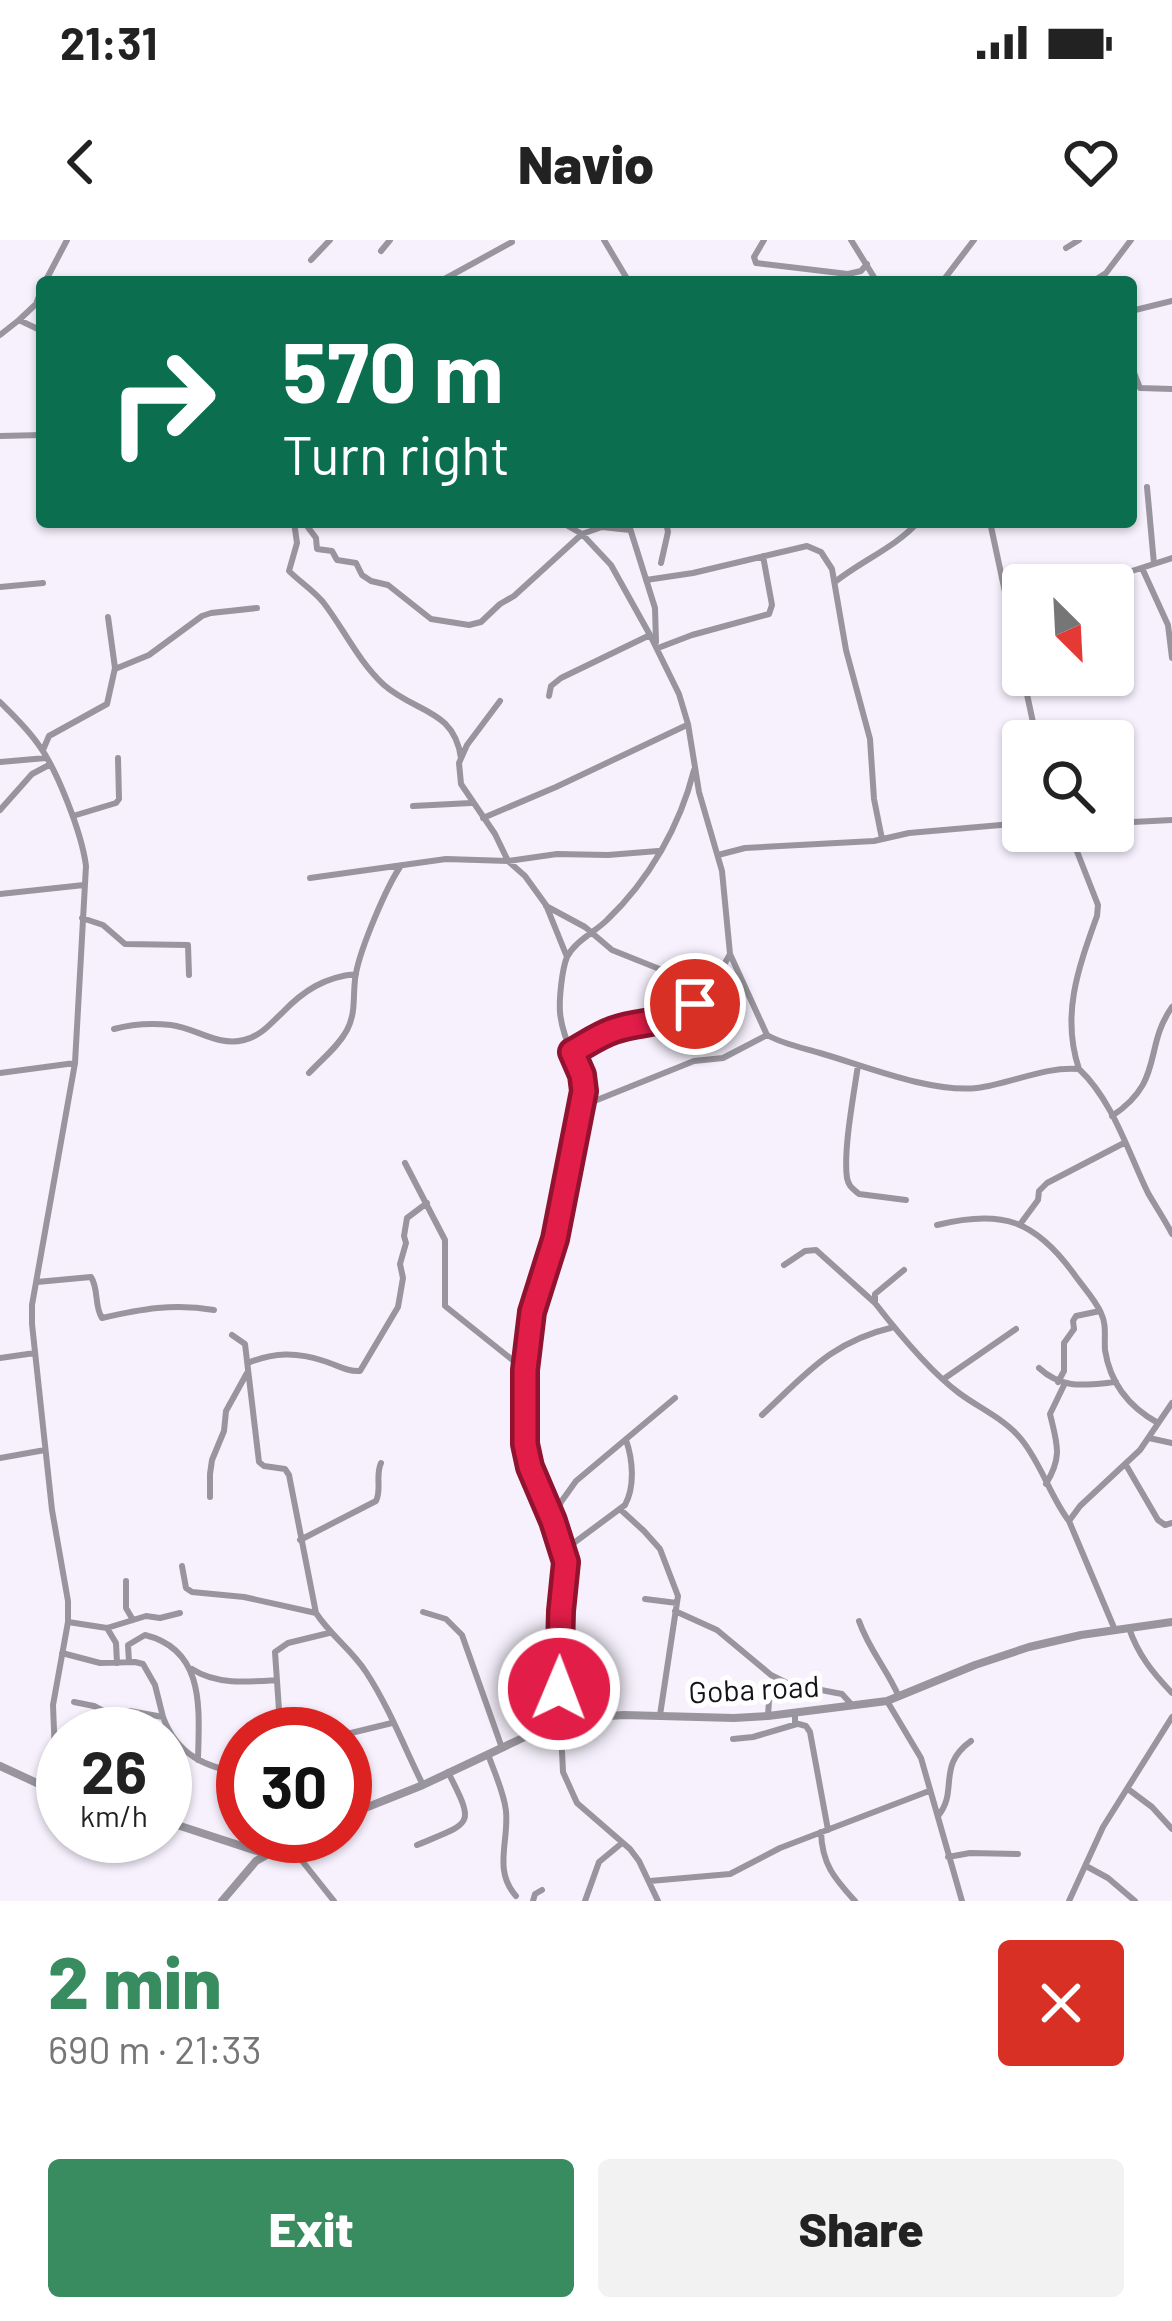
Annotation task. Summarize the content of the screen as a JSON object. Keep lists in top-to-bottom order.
{
  "streets": {
    "street": ["Goba road"]
  },
  "north": "bottom right",
  "page": {
    "status": "21:31",
    "header": "Navio",
    "turn": ["570 m", "Turn right"],
    "speed": "26 km/h",
    "limit": "30",
    "heading": ["2 min", "690 m · 21:33"],
    "buttons": ["Exit", "Share"]
  }
}
